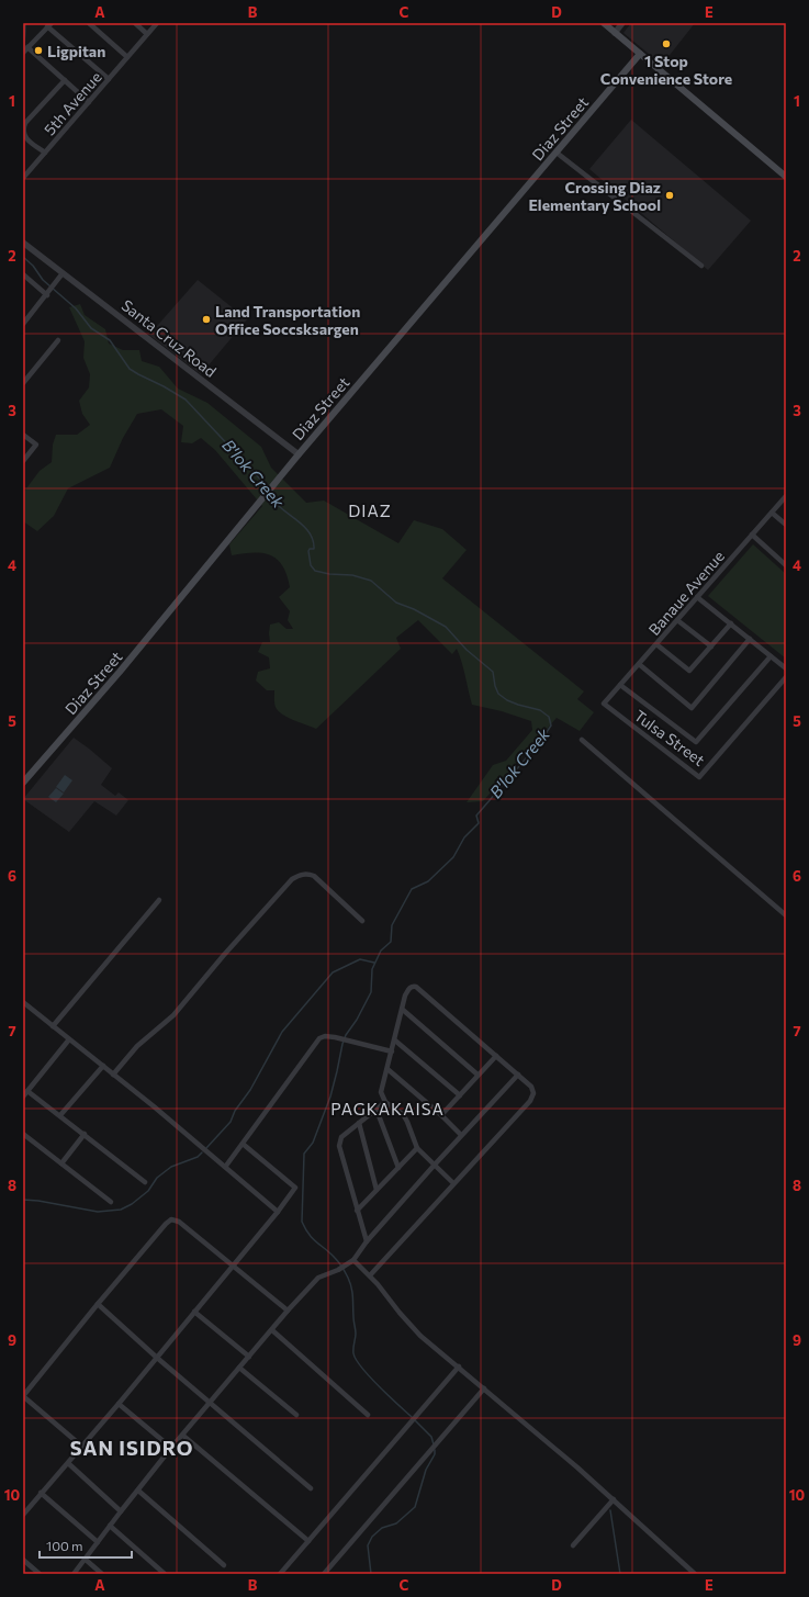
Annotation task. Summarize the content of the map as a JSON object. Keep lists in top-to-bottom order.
{
  "streets": {
    "main road": ["Diaz Street"],
    "street": [
      "5th Avenue",
      "Santa Cruz Road",
      "Banaue Avenue",
      "Tulsa Street"
    ]
  },
  "crossings": [
    ["Diaz Street", "Santa Cruz Road"],
    ["Banaue Avenue", "Tulsa Street"]
  ],
  "districts": ["DIAZ", "PAGKAKAISA", "SAN ISIDRO"],
  "water": ["B'lok Creek"],
  "places": [
    "1 Stop Convenience Store",
    "Ligpitan",
    "Crossing Diaz Elementary School",
    "Land Transportation Office Soccsksargen"
  ],
  "scale_bar": "100 m",
  "grid": {
    "columns": [
      "A",
      "B",
      "C",
      "D",
      "E"
    ],
    "rows": [
      "1",
      "2",
      "3",
      "4",
      "5",
      "6",
      "7",
      "8",
      "9",
      "10"
    ]
  }
}
